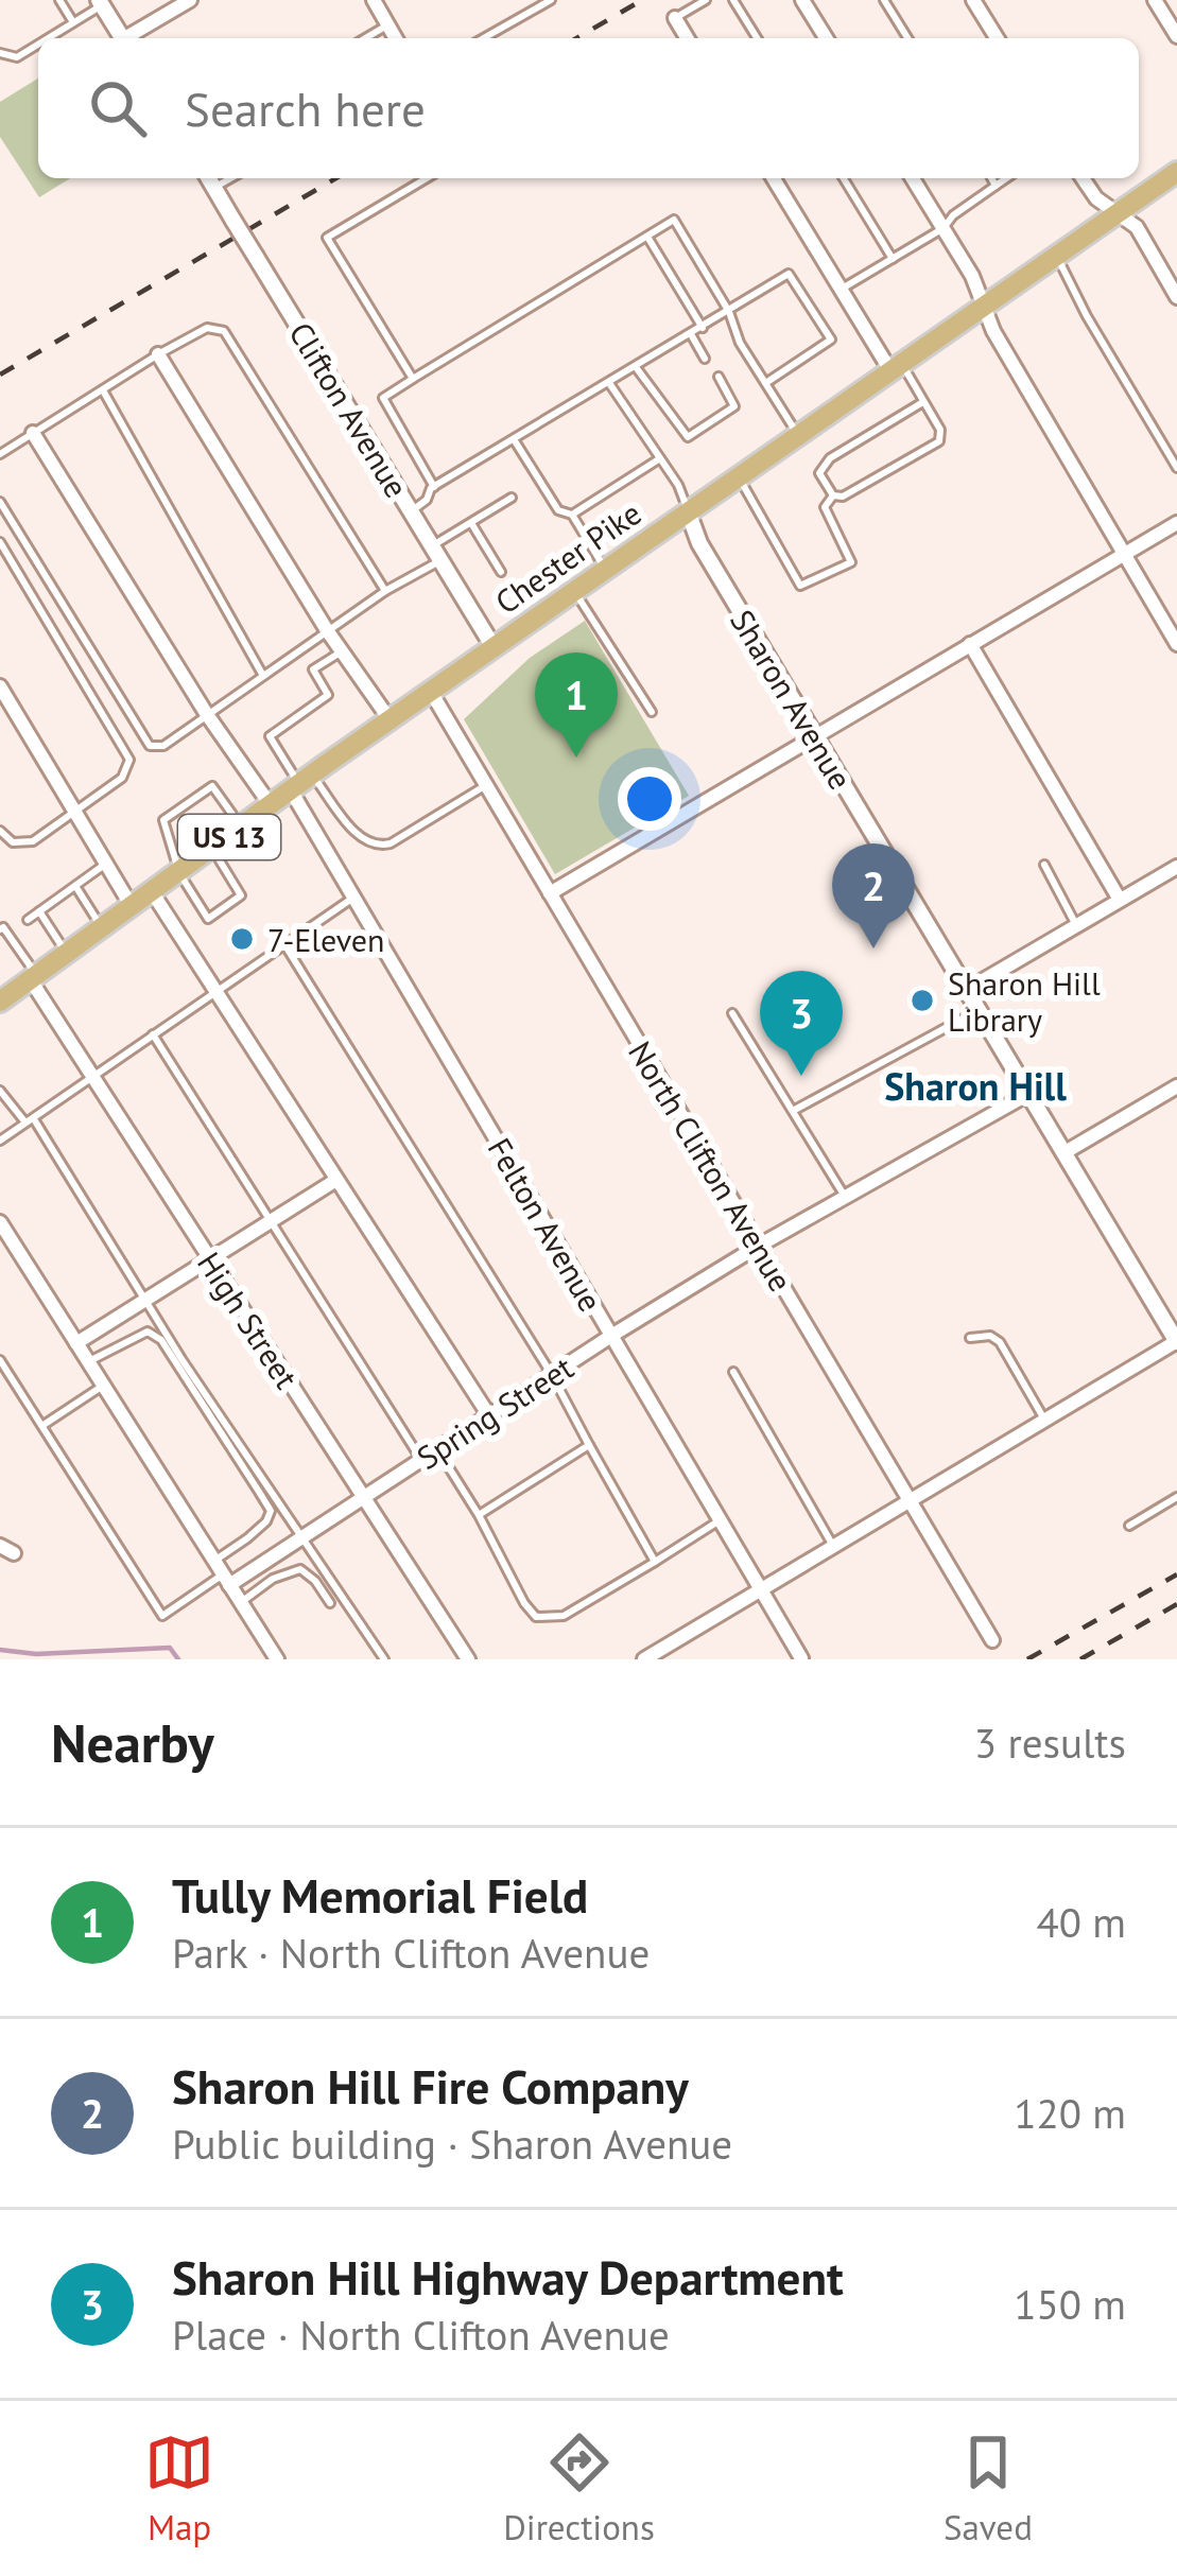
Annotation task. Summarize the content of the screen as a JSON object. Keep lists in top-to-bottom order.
{
  "streets": {
    "main road": ["Chester Pike", "US 13"],
    "street": [
      "Clifton Avenue",
      "Sharon Avenue",
      "North Clifton Avenue",
      "Felton Avenue",
      "High Street",
      "Spring Street"
    ]
  },
  "crossings": [
    ["Clifton Avenue", "Chester Pike"],
    ["Chester Pike", "Sharon Avenue"],
    ["Chester Pike", "North Clifton Avenue"],
    ["Chester Pike", "Felton Avenue"],
    ["Chester Pike", "High Street"],
    ["Sharon Avenue", "Spring Street"],
    ["North Clifton Avenue", "Spring Street"],
    ["Felton Avenue", "Spring Street"],
    ["High Street", "Spring Street"]
  ],
  "districts": ["Sharon Hill"],
  "places": ["7-Eleven", "Sharon Hill Library"],
  "page": {
    "search": "Search here",
    "pins": ["1", "2", "3"],
    "heading": ["Nearby", "3 results"],
    "list": [
      {
        "mark": "1",
        "name": "Tully Memorial Field",
        "note": "Park · North Clifton Avenue",
        "value": "40 m"
      },
      {
        "mark": "2",
        "name": "Sharon Hill Fire Company",
        "note": "Public building · Sharon Avenue",
        "value": "120 m"
      },
      {
        "mark": "3",
        "name": "Sharon Hill Highway Department",
        "note": "Place · North Clifton Avenue",
        "value": "150 m"
      }
    ],
    "nav": ["Map", "Directions", "Saved"]
  }
}
